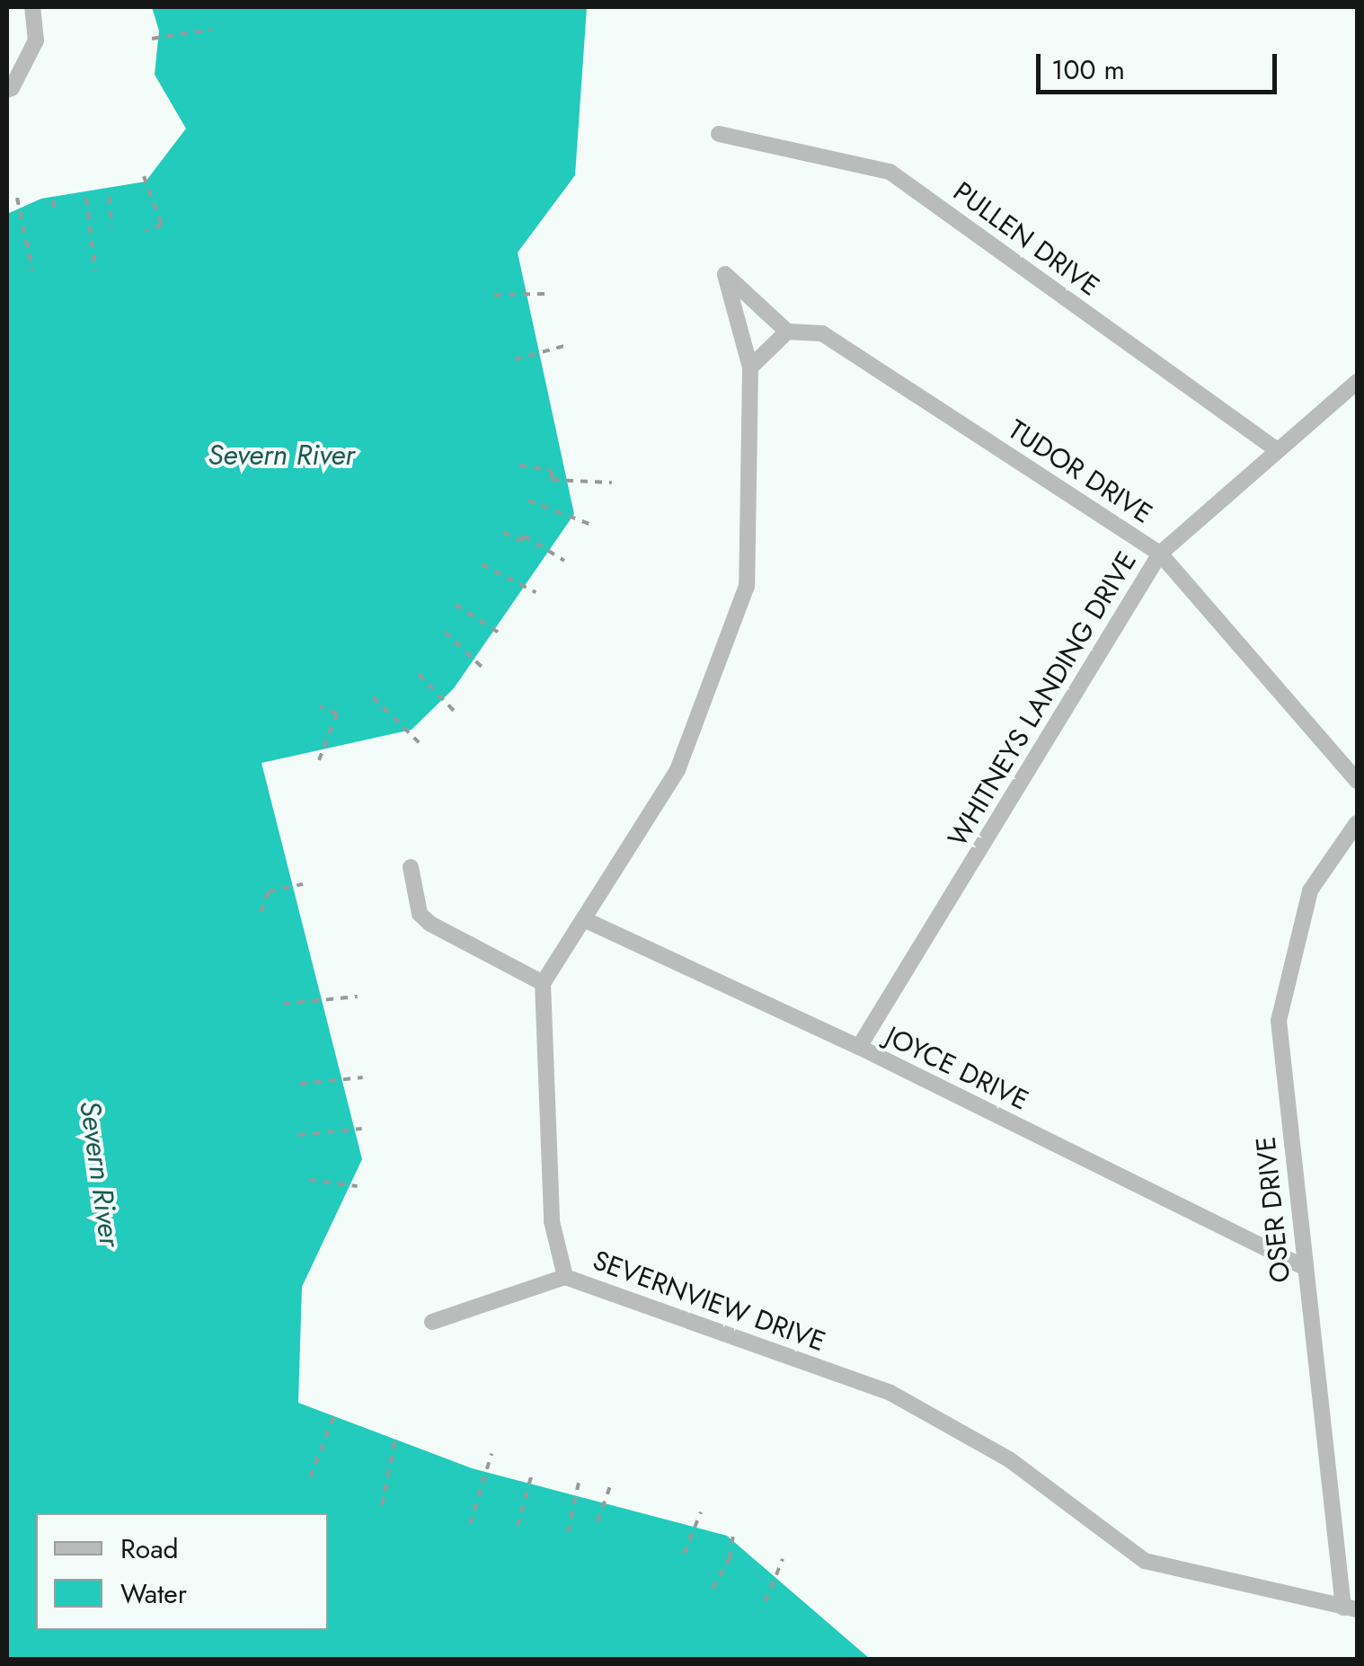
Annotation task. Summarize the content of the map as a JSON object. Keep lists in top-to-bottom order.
{
  "streets": {
    "street": [
      "PULLEN DRIVE",
      "TUDOR DRIVE",
      "WHITNEYS LANDING DRIVE",
      "JOYCE DRIVE",
      "OSER DRIVE",
      "SEVERNVIEW DRIVE"
    ]
  },
  "crossings": [
    ["PULLEN DRIVE", "WHITNEYS LANDING DRIVE"],
    ["TUDOR DRIVE", "WHITNEYS LANDING DRIVE"],
    ["WHITNEYS LANDING DRIVE", "JOYCE DRIVE"],
    ["JOYCE DRIVE", "OSER DRIVE"],
    ["OSER DRIVE", "SEVERNVIEW DRIVE"]
  ],
  "water": ["Severn River"],
  "legend": ["Road", "Water"],
  "scale_bar": "100 m"
}
